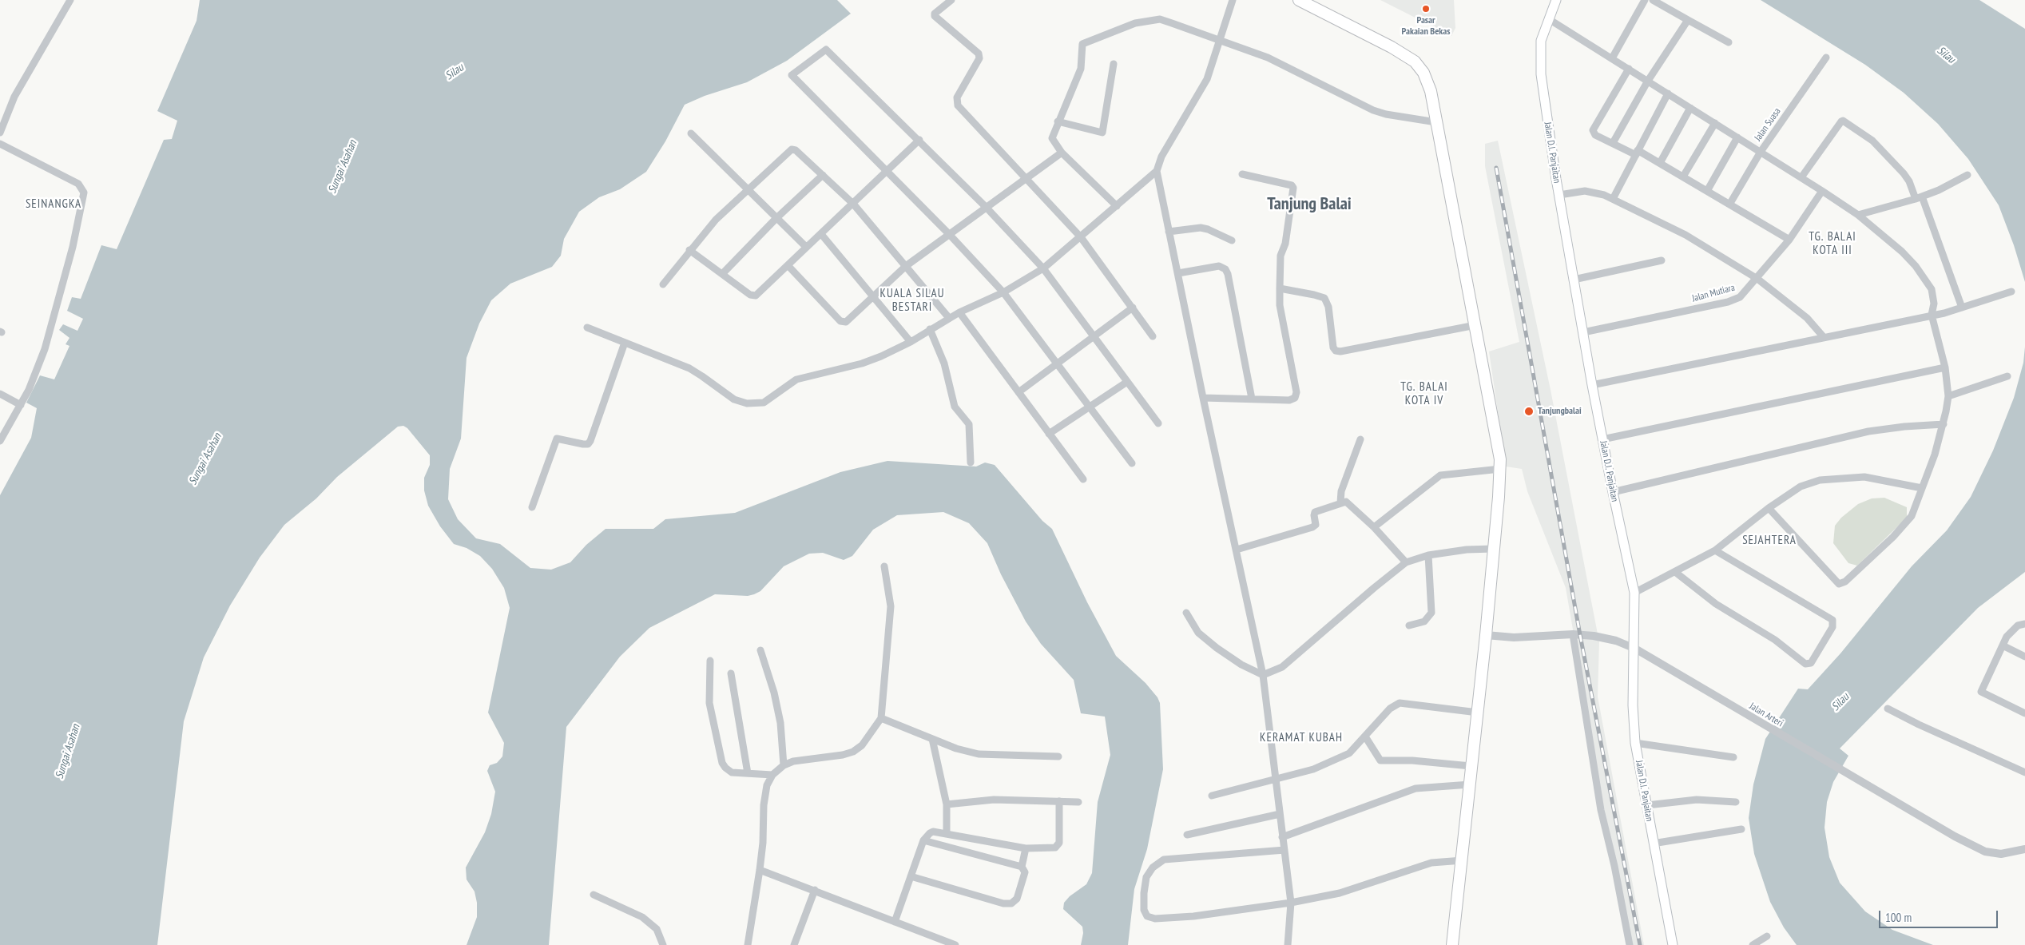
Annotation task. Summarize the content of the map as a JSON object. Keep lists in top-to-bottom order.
{
  "streets": {
    "main road": ["Jalan D.I. Panjaitan"],
    "street": ["Jalan Suasa", "Jalan Mutiara", "Jalan Arteri"]
  },
  "crossings": [
    ["Jalan D.I. Panjaitan", "Jalan Mutiara"],
    ["Jalan D.I. Panjaitan", "Jalan Arteri"]
  ],
  "districts": [
    "SEINANGKA",
    "Tanjung Balai",
    "TG. BALAI KOTA III",
    "KUALA SILAU BESTARI",
    "TG. BALAI KOTA IV",
    "SEJAHTERA",
    "KERAMAT KUBAH"
  ],
  "water": ["Silau", "Sungai Asahan"],
  "places": ["Pasar Pakaian Bekas", "Tanjungbalai"],
  "scale_bar": "100 m"
}
